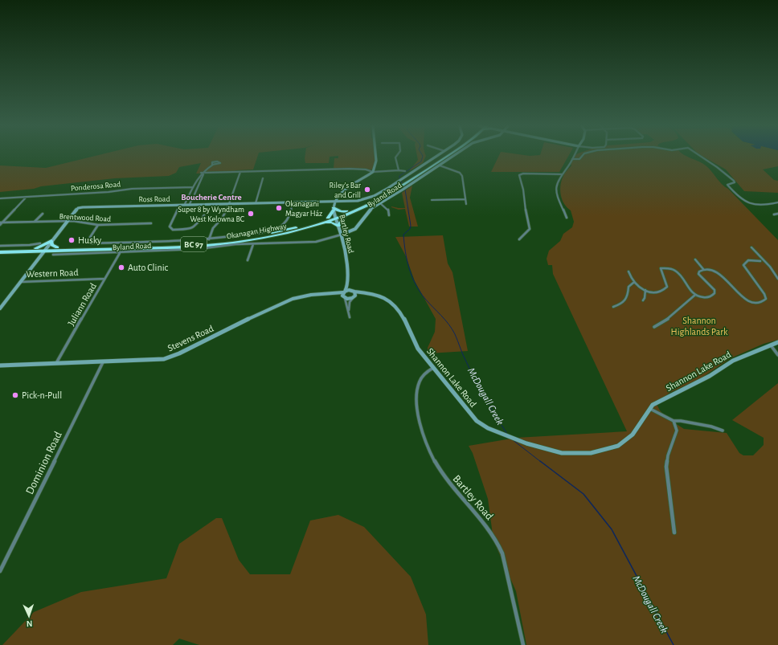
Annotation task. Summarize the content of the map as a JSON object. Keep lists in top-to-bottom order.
{
  "streets": {
    "highway": ["Okanagan Highway", "BC 97"],
    "street": [
      "Ponderosa Road",
      "Byland Road",
      "Ross Road",
      "Brentwood Road",
      "Bartley Road",
      "Western Road",
      "Juliann Road",
      "Stevens Road",
      "Shannon Lake Road",
      "Dominion Road"
    ]
  },
  "crossings": [
    ["Byland Road", "Ross Road"],
    ["Byland Road", "Okanagan Highway"],
    ["Byland Road", "Bartley Road"],
    ["Byland Road", "Juliann Road"],
    ["Ross Road", "Brentwood Road"],
    ["Ross Road", "Okanagan Highway"],
    ["Ross Road", "Bartley Road"],
    ["Ross Road", "Western Road"],
    ["Okanagan Highway", "Bartley Road"],
    ["Bartley Road", "Stevens Road"],
    ["Bartley Road", "Shannon Lake Road"],
    ["Western Road", "Juliann Road"],
    ["Juliann Road", "Stevens Road"],
    ["Stevens Road", "Shannon Lake Road"],
    ["Stevens Road", "Dominion Road"]
  ],
  "districts": ["Boucherie Centre"],
  "water": ["McDougall Creek"],
  "parks": ["Shannon Highlands Park"],
  "places": [
    "Riley’s Bar and Grill",
    "Okanagani Magyar Ház",
    "Super 8 by Wyndham West Kelowna BC",
    "Husky",
    "Auto Clinic",
    "Pick-n-Pull"
  ],
  "north": "bottom"
}
